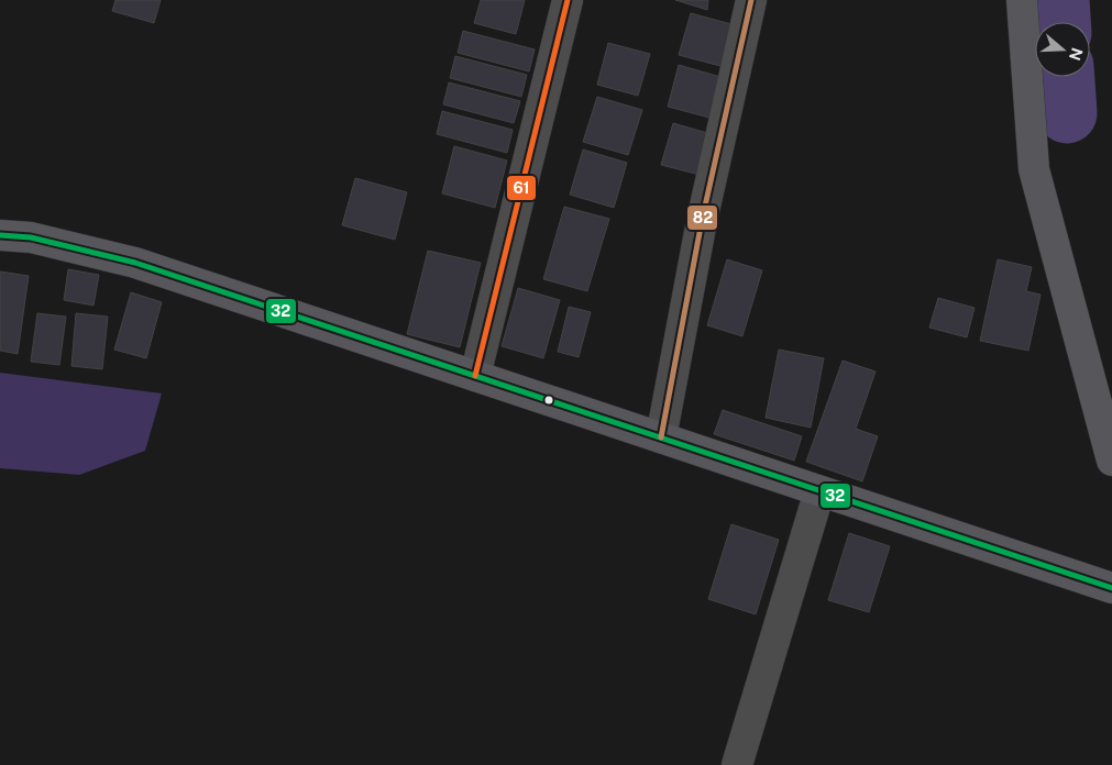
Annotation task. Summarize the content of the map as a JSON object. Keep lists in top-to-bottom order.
{
  "lines": ["transit line 61", "transit line 82", "transit line 32"],
  "north": "right"
}
